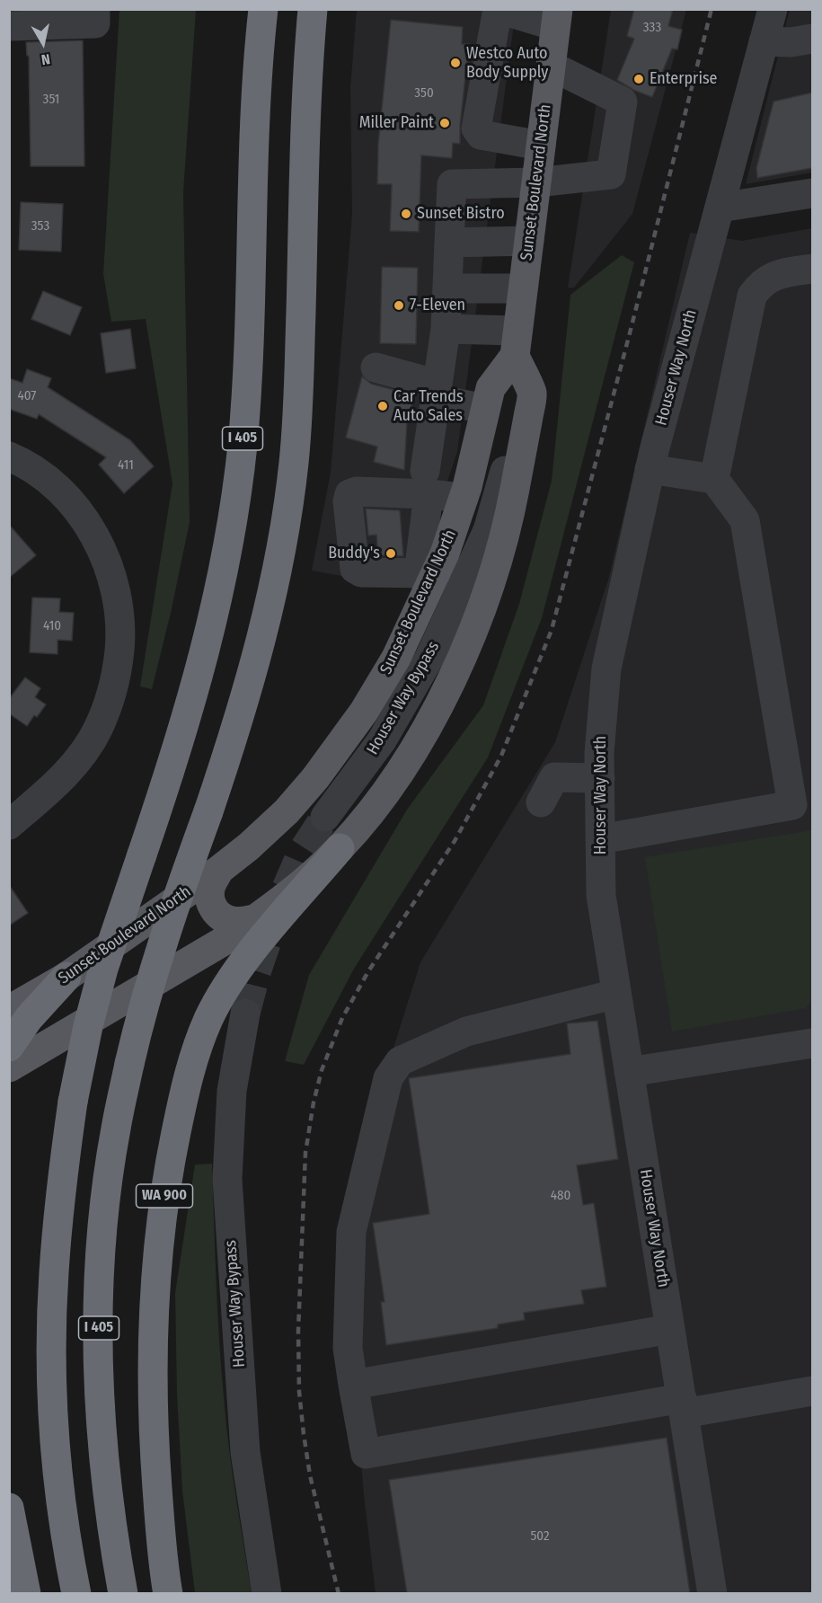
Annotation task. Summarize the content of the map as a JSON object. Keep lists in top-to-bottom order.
{
  "streets": {
    "highway": ["I 405", "WA 900"],
    "main road": ["Sunset Boulevard North"],
    "street": ["Houser Way North", "Houser Way Bypass"]
  },
  "crossings": [
    ["Sunset Boulevard North", "Houser Way Bypass"],
    ["Houser Way Bypass", "WA 900"]
  ],
  "places": [
    "Westco Auto Body Supply",
    "Enterprise",
    "Miller Paint",
    "Sunset Bistro",
    "7-Eleven",
    "Car Trends Auto Sales",
    "Buddy's"
  ],
  "house_numbers": [
    "333",
    "350",
    "351",
    "353",
    "407",
    "411",
    "410",
    "480",
    "502"
  ],
  "north": "bottom"
}
